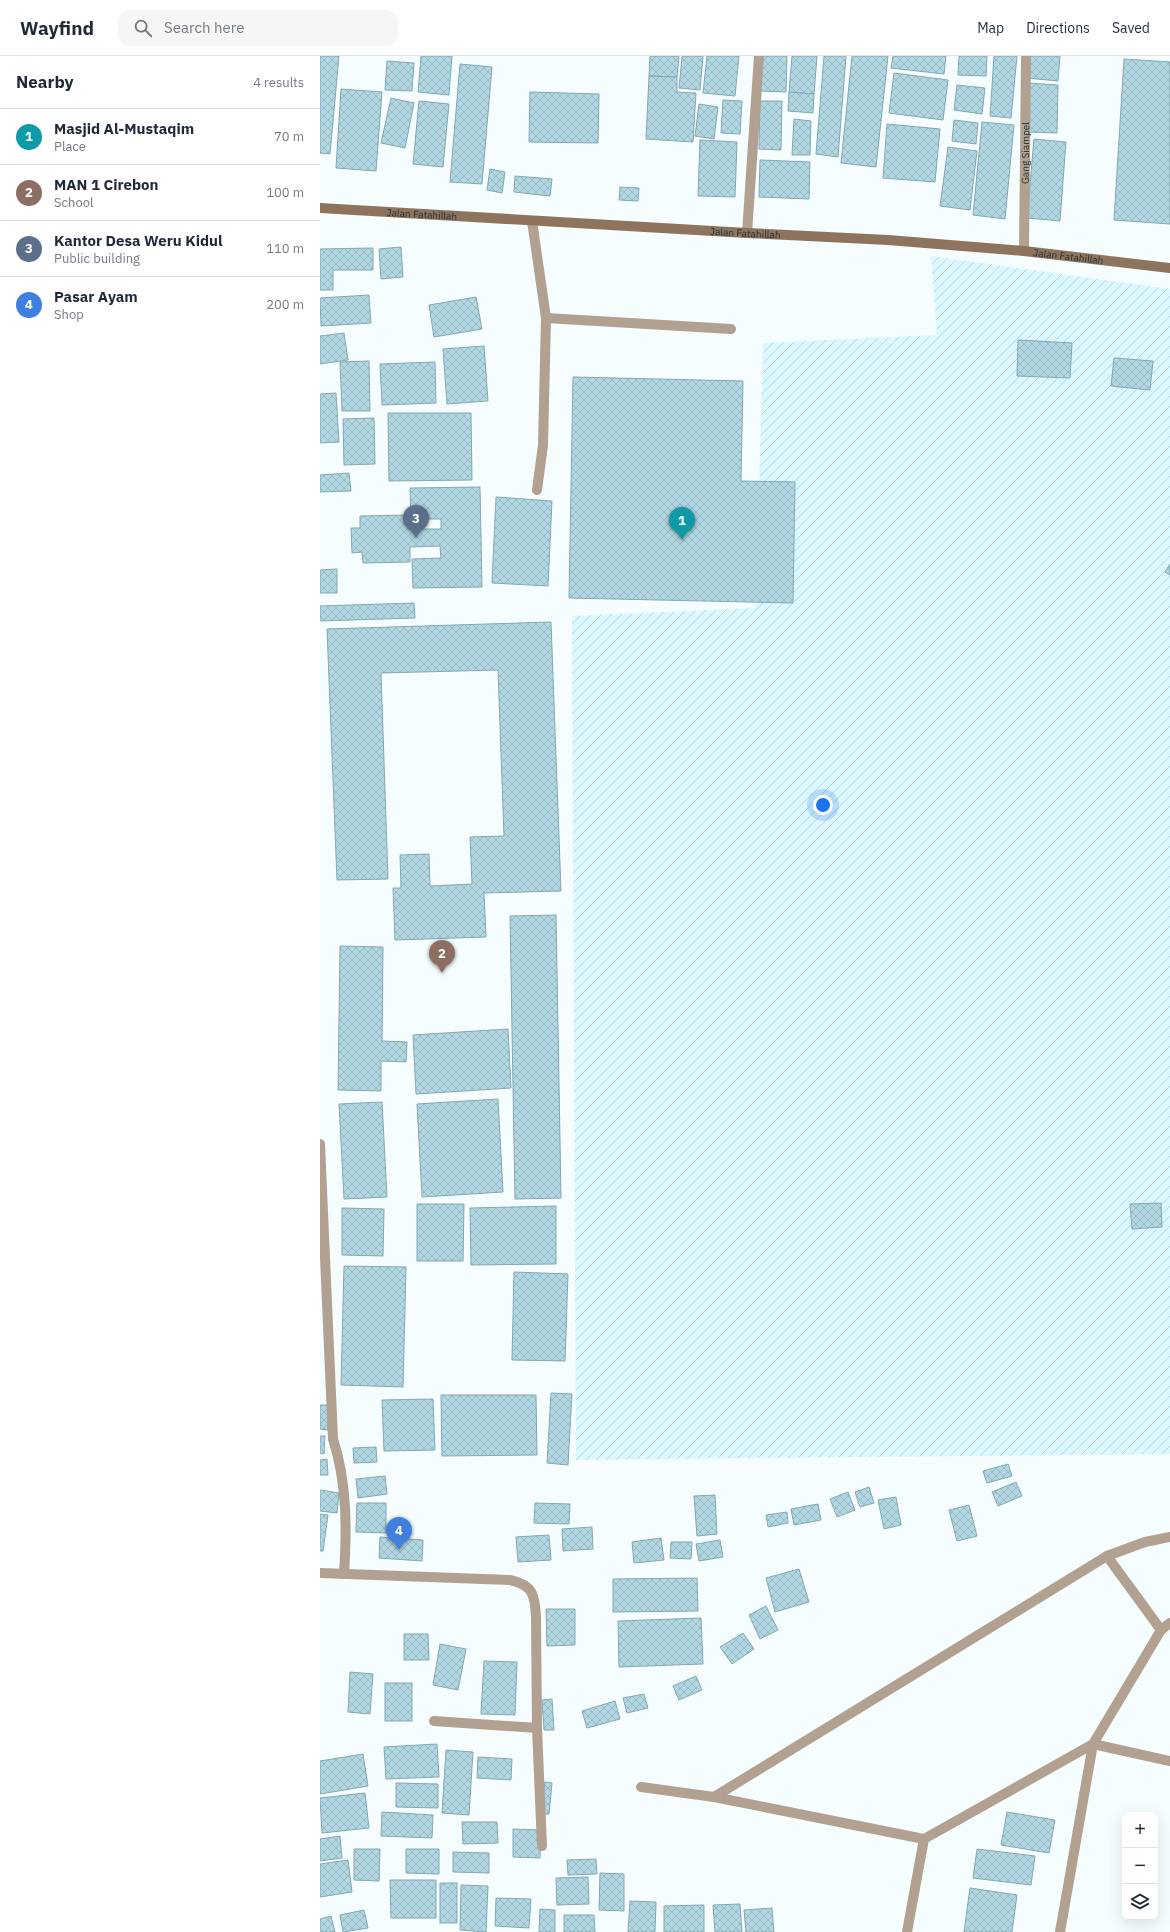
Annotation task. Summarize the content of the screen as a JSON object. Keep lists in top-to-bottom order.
{
  "streets": {
    "street": ["Gang Siampel", "Jalan Fatahillah"]
  },
  "crossings": [
    ["Gang Siampel", "Jalan Fatahillah"]
  ],
  "page": {
    "header": "Wayfind",
    "search": "Search here",
    "nav": ["Map", "Directions", "Saved"],
    "heading": ["Nearby", "4 results"],
    "list": [
      {
        "mark": "1",
        "name": "Masjid Al-Mustaqim",
        "note": "Place",
        "value": "70 m"
      },
      {
        "mark": "2",
        "name": "MAN 1 Cirebon",
        "note": "School",
        "value": "100 m"
      },
      {
        "mark": "3",
        "name": "Kantor Desa Weru Kidul",
        "note": "Public building",
        "value": "110 m"
      },
      {
        "mark": "4",
        "name": "Pasar Ayam",
        "note": "Shop",
        "value": "200 m"
      }
    ],
    "pins": [
      "3",
      "1",
      "2",
      "4"
    ],
    "map_buttons": ["+", "−"]
  }
}
